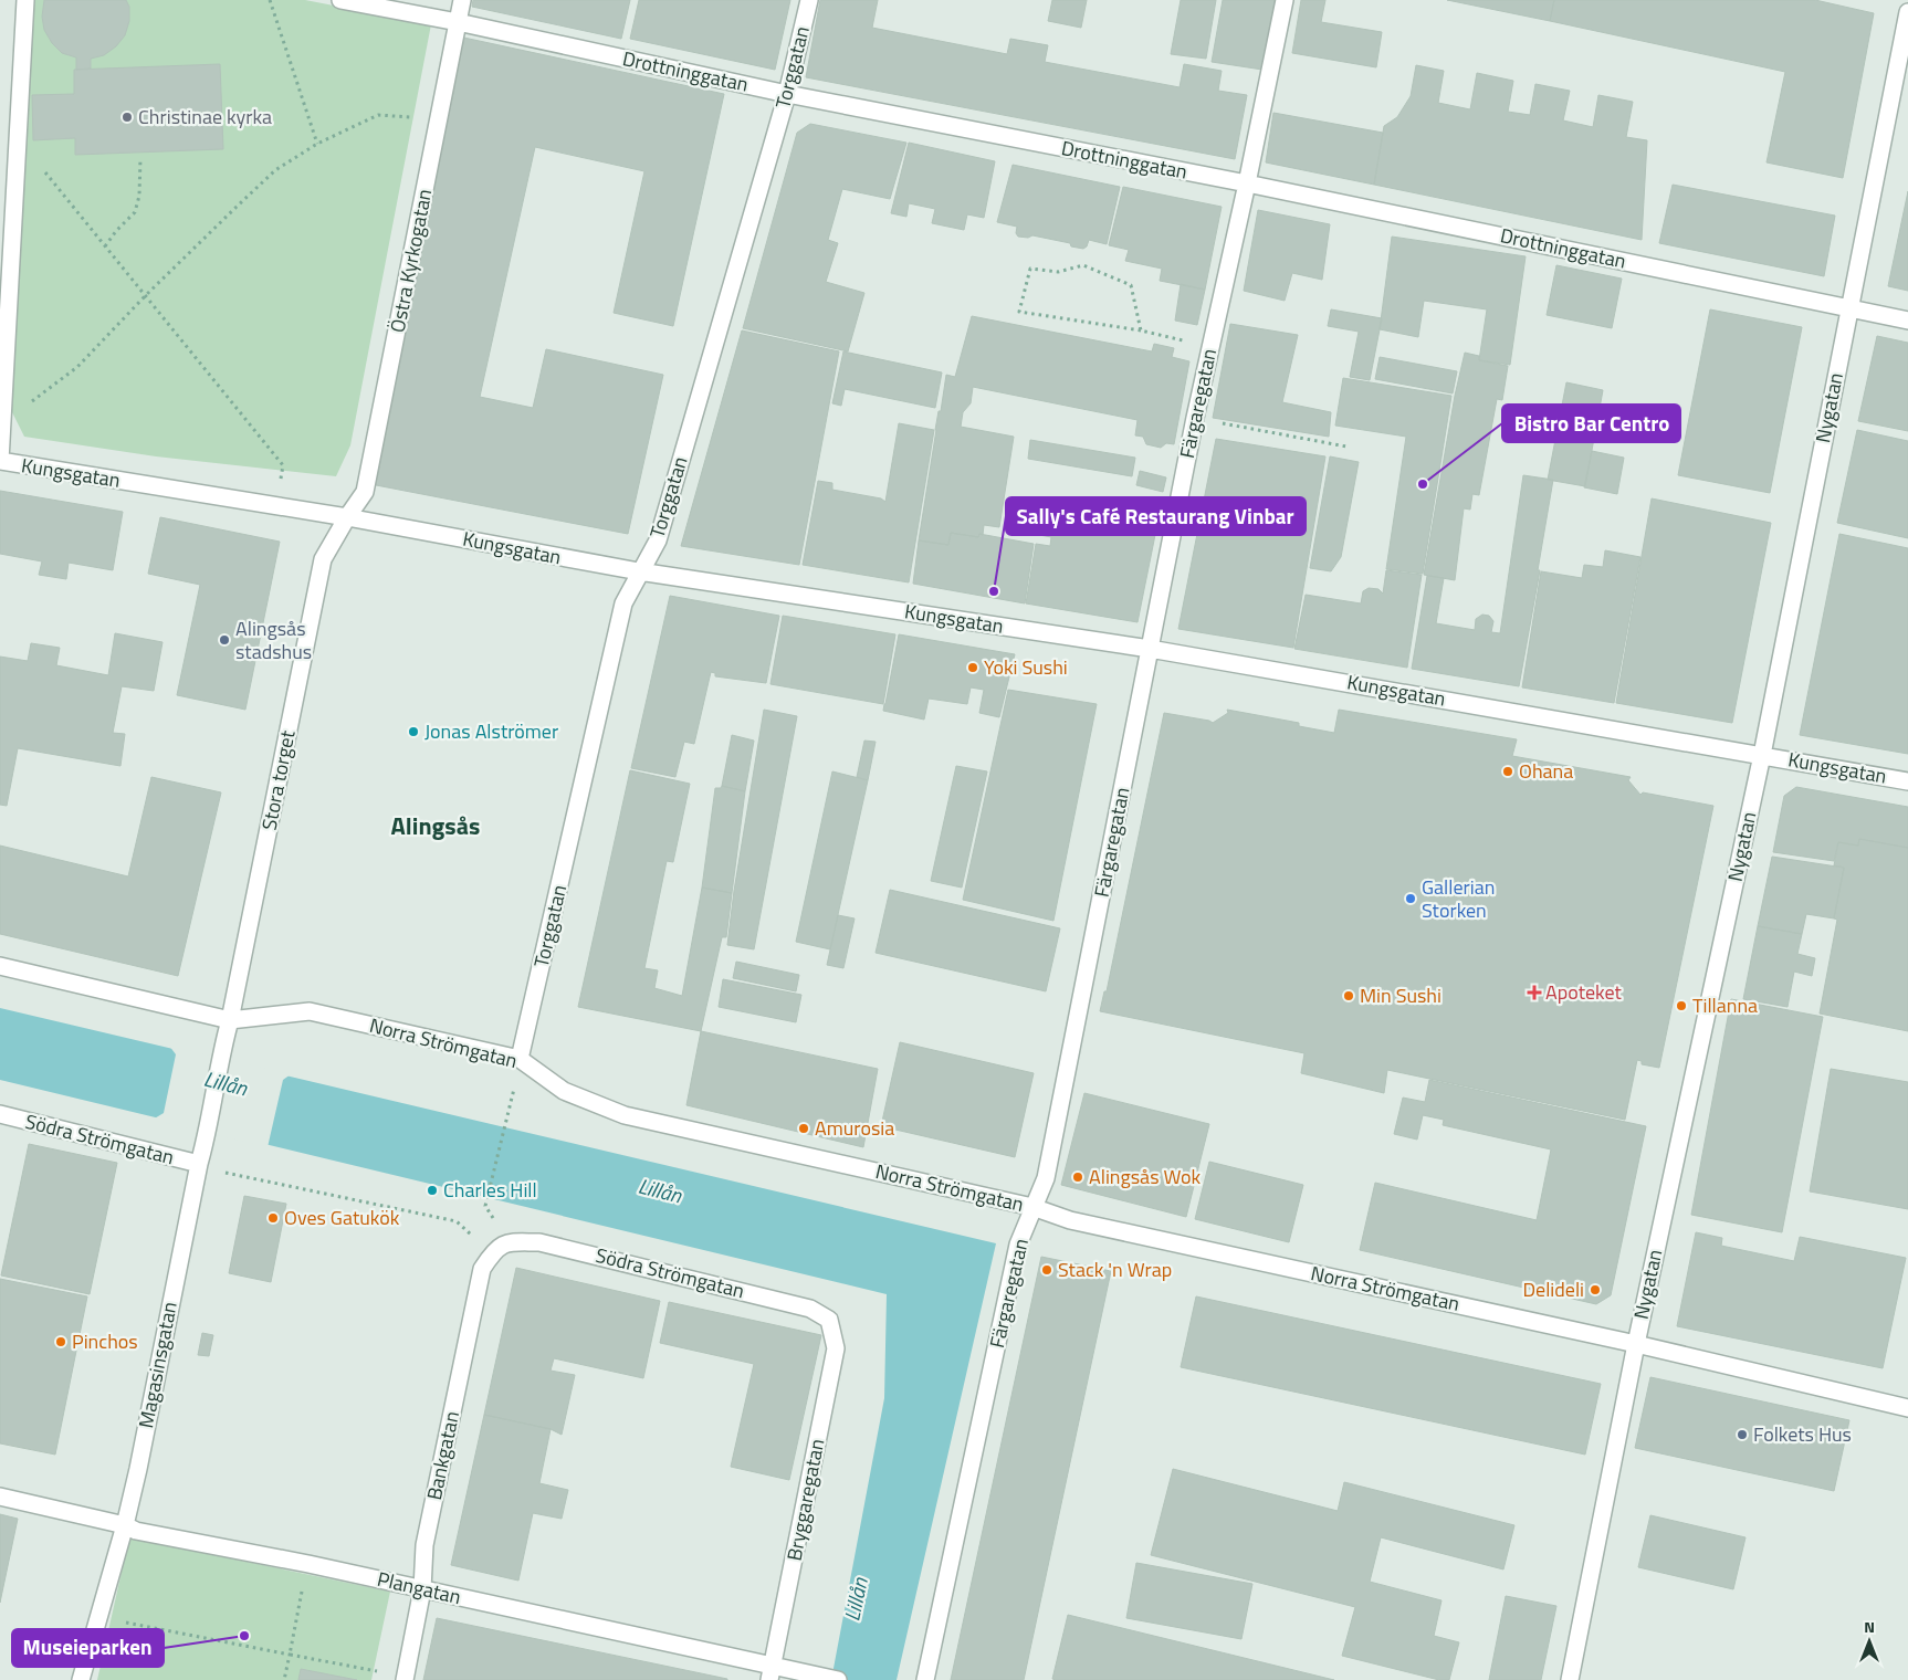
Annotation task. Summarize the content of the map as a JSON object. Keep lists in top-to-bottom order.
{
  "streets": {
    "street": [
      "Torggatan",
      "Drottninggatan",
      "Östra Kyrkogatan",
      "Färgaregatan",
      "Nygatan",
      "Kungsgatan",
      "Stora torget",
      "Norra Strömgatan",
      "Södra Strömgatan",
      "Magasinsgatan",
      "Bankgatan",
      "Bryggaregatan",
      "Plangatan"
    ]
  },
  "crossings": [
    ["Torggatan", "Drottninggatan"],
    ["Torggatan", "Kungsgatan"],
    ["Torggatan", "Norra Strömgatan"],
    ["Drottninggatan", "Östra Kyrkogatan"],
    ["Drottninggatan", "Färgaregatan"],
    ["Drottninggatan", "Nygatan"],
    ["Östra Kyrkogatan", "Kungsgatan"],
    ["Östra Kyrkogatan", "Stora torget"],
    ["Färgaregatan", "Kungsgatan"],
    ["Färgaregatan", "Norra Strömgatan"],
    ["Nygatan", "Kungsgatan"],
    ["Nygatan", "Norra Strömgatan"],
    ["Kungsgatan", "Stora torget"],
    ["Stora torget", "Norra Strömgatan"],
    ["Stora torget", "Magasinsgatan"],
    ["Södra Strömgatan", "Magasinsgatan"],
    ["Södra Strömgatan", "Bankgatan"],
    ["Södra Strömgatan", "Bryggaregatan"],
    ["Magasinsgatan", "Plangatan"],
    ["Bankgatan", "Plangatan"],
    ["Bryggaregatan", "Plangatan"]
  ],
  "districts": ["Alingsås"],
  "water": ["Lillån"],
  "places": {
    "other": [
      "Christinae kyrka",
      "Bistro Bar Centro",
      "Sally's Café Restaurang Vinbar",
      "Alingsås stadshus",
      "Yoki Sushi",
      "Jonas Alströmer",
      "Ohana",
      "Gallerian Storken",
      "Min Sushi",
      "Tillanna",
      "Amurosia",
      "Alingsås Wok",
      "Charles Hill",
      "Oves Gatukök",
      "Stack 'n Wrap",
      "Delideli",
      "Pinchos",
      "Folkets Hus",
      "Museieparken"
    ],
    "health": ["Apoteket"]
  },
  "north": "top"
}
